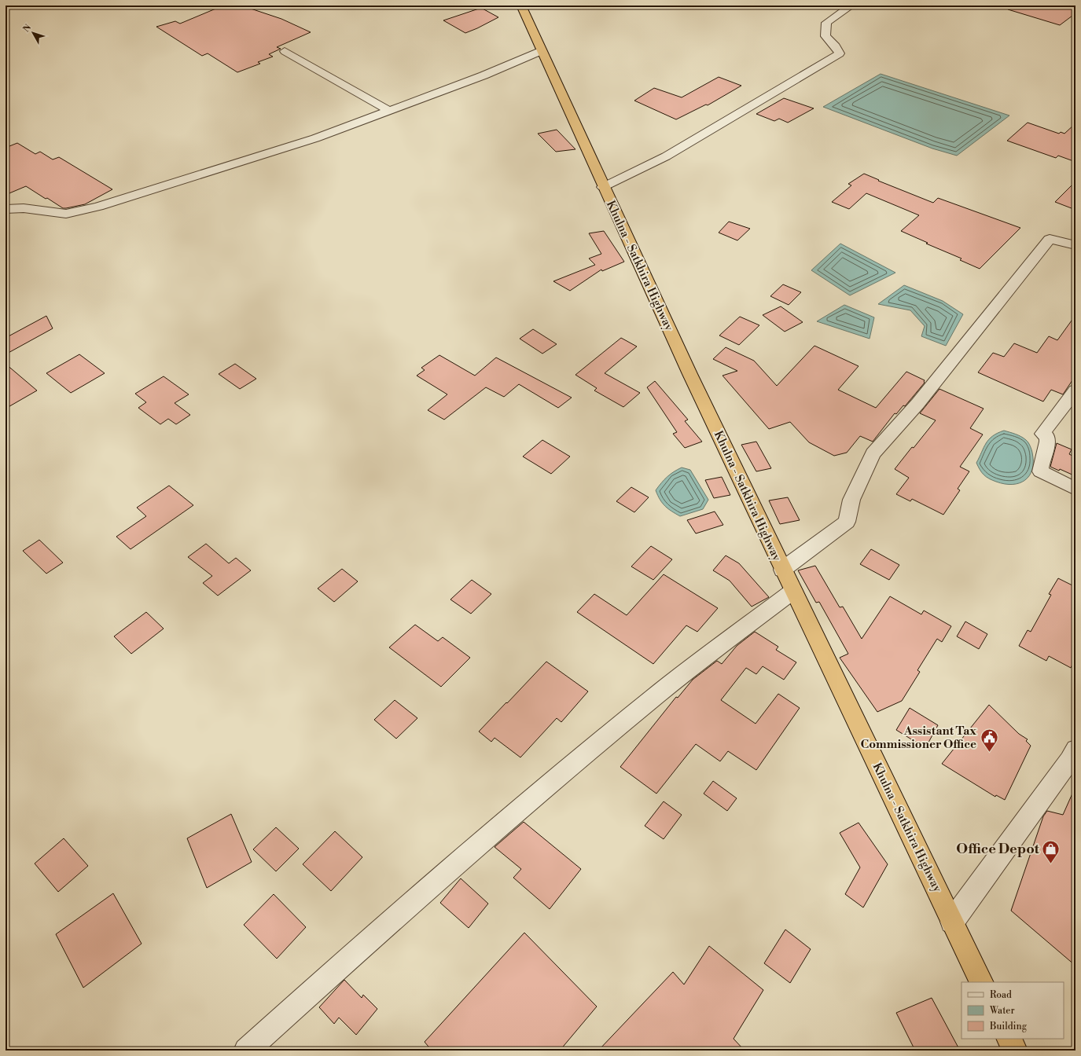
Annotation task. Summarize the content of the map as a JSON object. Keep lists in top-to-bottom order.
{
  "streets": {
    "highway": ["Khulna - Satkhira Highway"]
  },
  "places": {
    "public building": ["Assistant Tax Commissioner Office"],
    "shop": ["Office Depot"]
  },
  "legend": ["Road", "Water", "Building"],
  "north": "top left"
}
